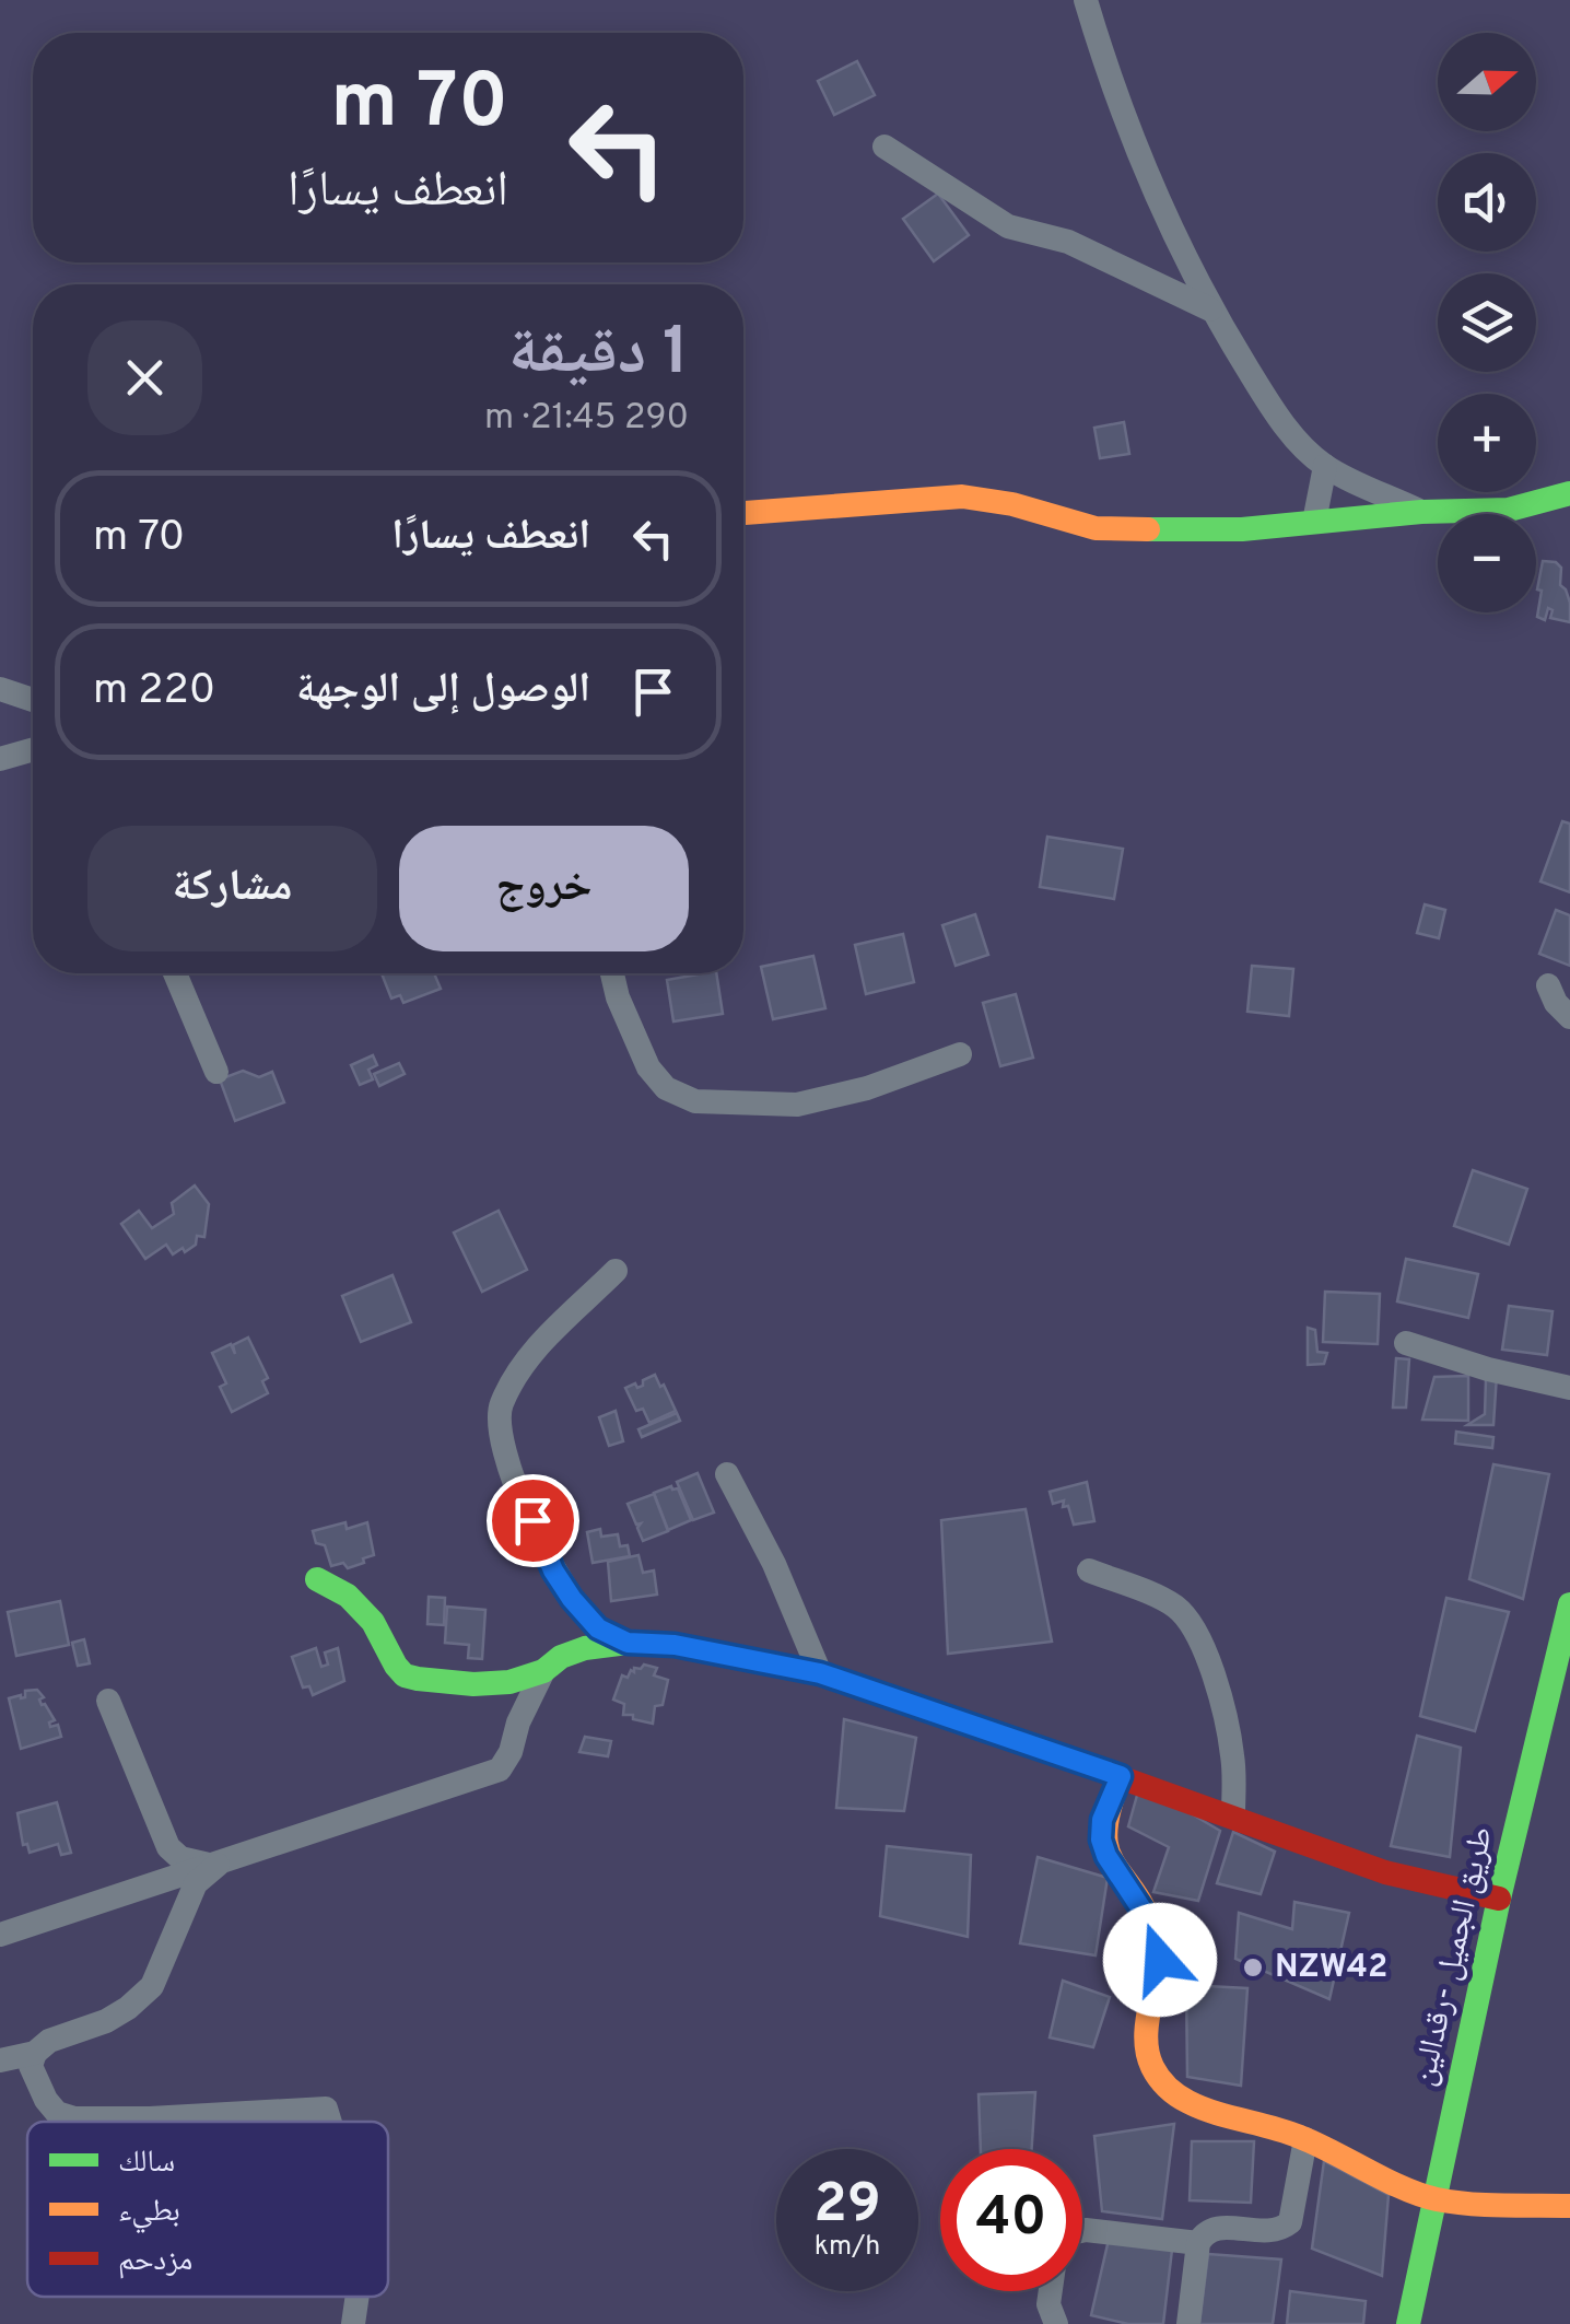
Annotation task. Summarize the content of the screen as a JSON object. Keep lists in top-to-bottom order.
{
  "streets": {
    "street": ["طريق الجميل -رقدالين"]
  },
  "places": ["NZW42"],
  "legend": ["سالك", "بطيء", "مزدحم"],
  "north": "right",
  "page": {
    "map_buttons": ["+", "−"],
    "turn": ["70 m", "انعطف يسارًا"],
    "heading": ["1 دقيقة", "290 m · 21:45"],
    "list": [
      {
        "name": "انعطف يسارًا",
        "value": "70 m"
      },
      {
        "name": "الوصول إلى الوجهة",
        "value": "220 m"
      }
    ],
    "buttons": ["خروج", "مشاركة"],
    "speed": "29 km/h",
    "limit": "40"
  }
}
